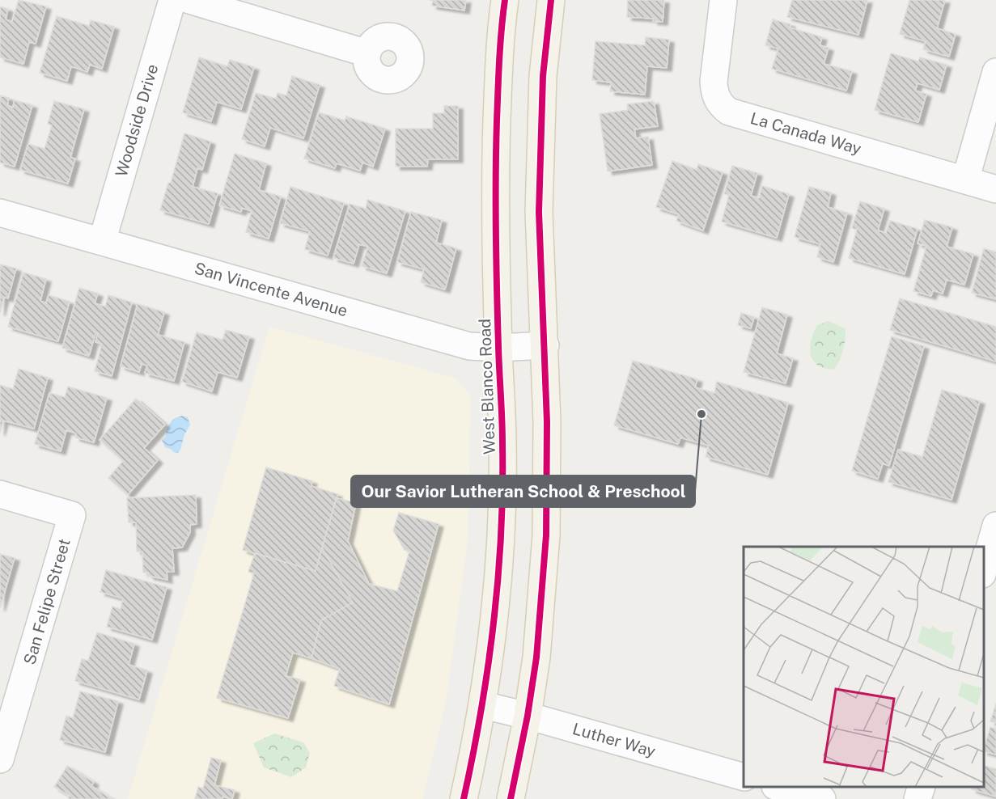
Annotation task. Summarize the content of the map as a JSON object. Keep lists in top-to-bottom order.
{
  "streets": {
    "main road": ["West Blanco Road"],
    "street": [
      "Woodside Drive",
      "La Canada Way",
      "San Vincente Avenue",
      "San Felipe Street",
      "Luther Way"
    ]
  },
  "crossings": [
    ["Woodside Drive", "San Vincente Avenue"],
    ["San Vincente Avenue", "West Blanco Road"],
    ["West Blanco Road", "Luther Way"]
  ],
  "places": ["Our Savior Lutheran School & Preschool"]
}
